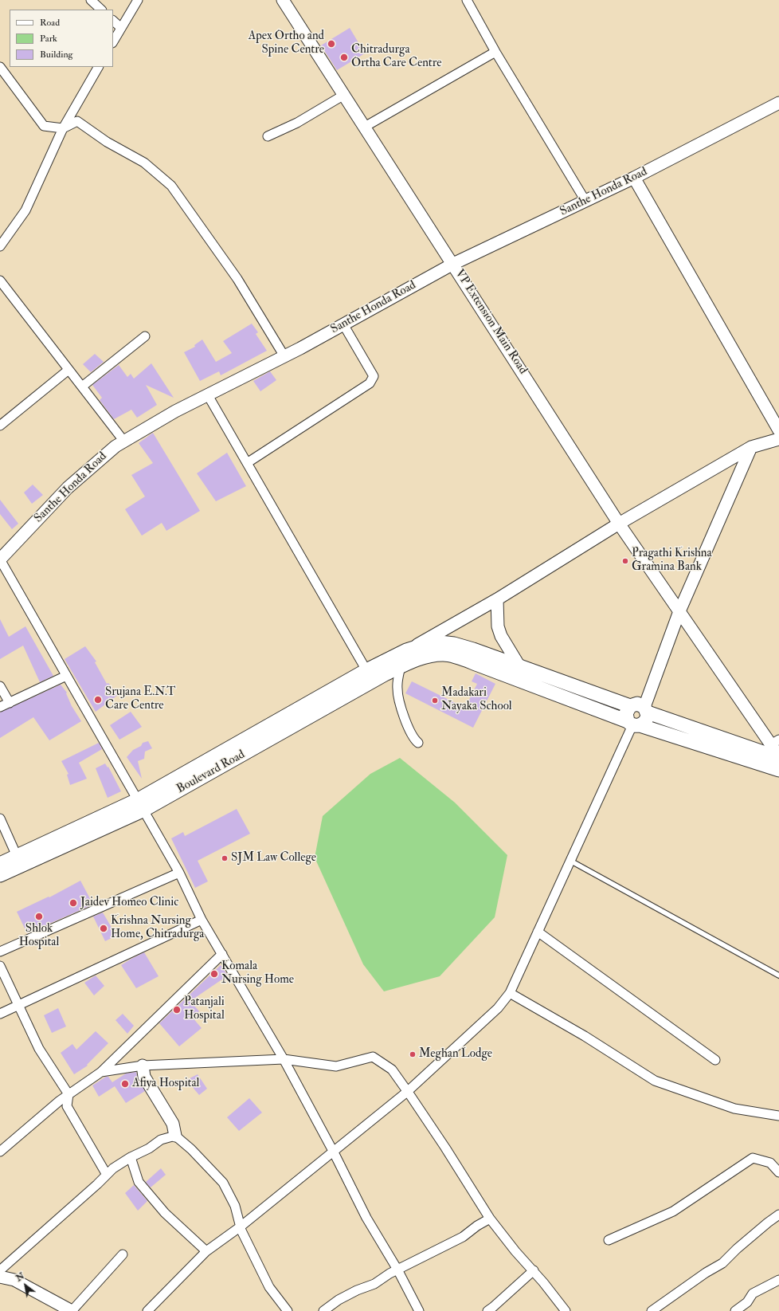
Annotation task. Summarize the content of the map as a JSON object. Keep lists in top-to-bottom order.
{
  "streets": {
    "main road": ["Santhe Honda Road", "VP Extension Main Road", "Boulevard Road"]
  },
  "crossings": [
    ["Santhe Honda Road", "VP Extension Main Road"],
    ["VP Extension Main Road", "Boulevard Road"]
  ],
  "places": [
    "Apex Ortho and Spine Centre",
    "Chitradurga Ortha Care Centre",
    "Pragathi Krishna Gramina Bank",
    "Srujana E.N.T Care Centre",
    "Madakari Nayaka School",
    "SJM Law College",
    "Jaidev Homeo Clinic",
    "Shlok Hospital",
    "Krishna Nursing Home, Chitradurga",
    "Komala Nursing Home",
    "Patanjali Hospital",
    "Meghan Lodge",
    "Afiya Hospital"
  ],
  "legend": ["Road", "Park", "Building"],
  "north": "top left"
}
